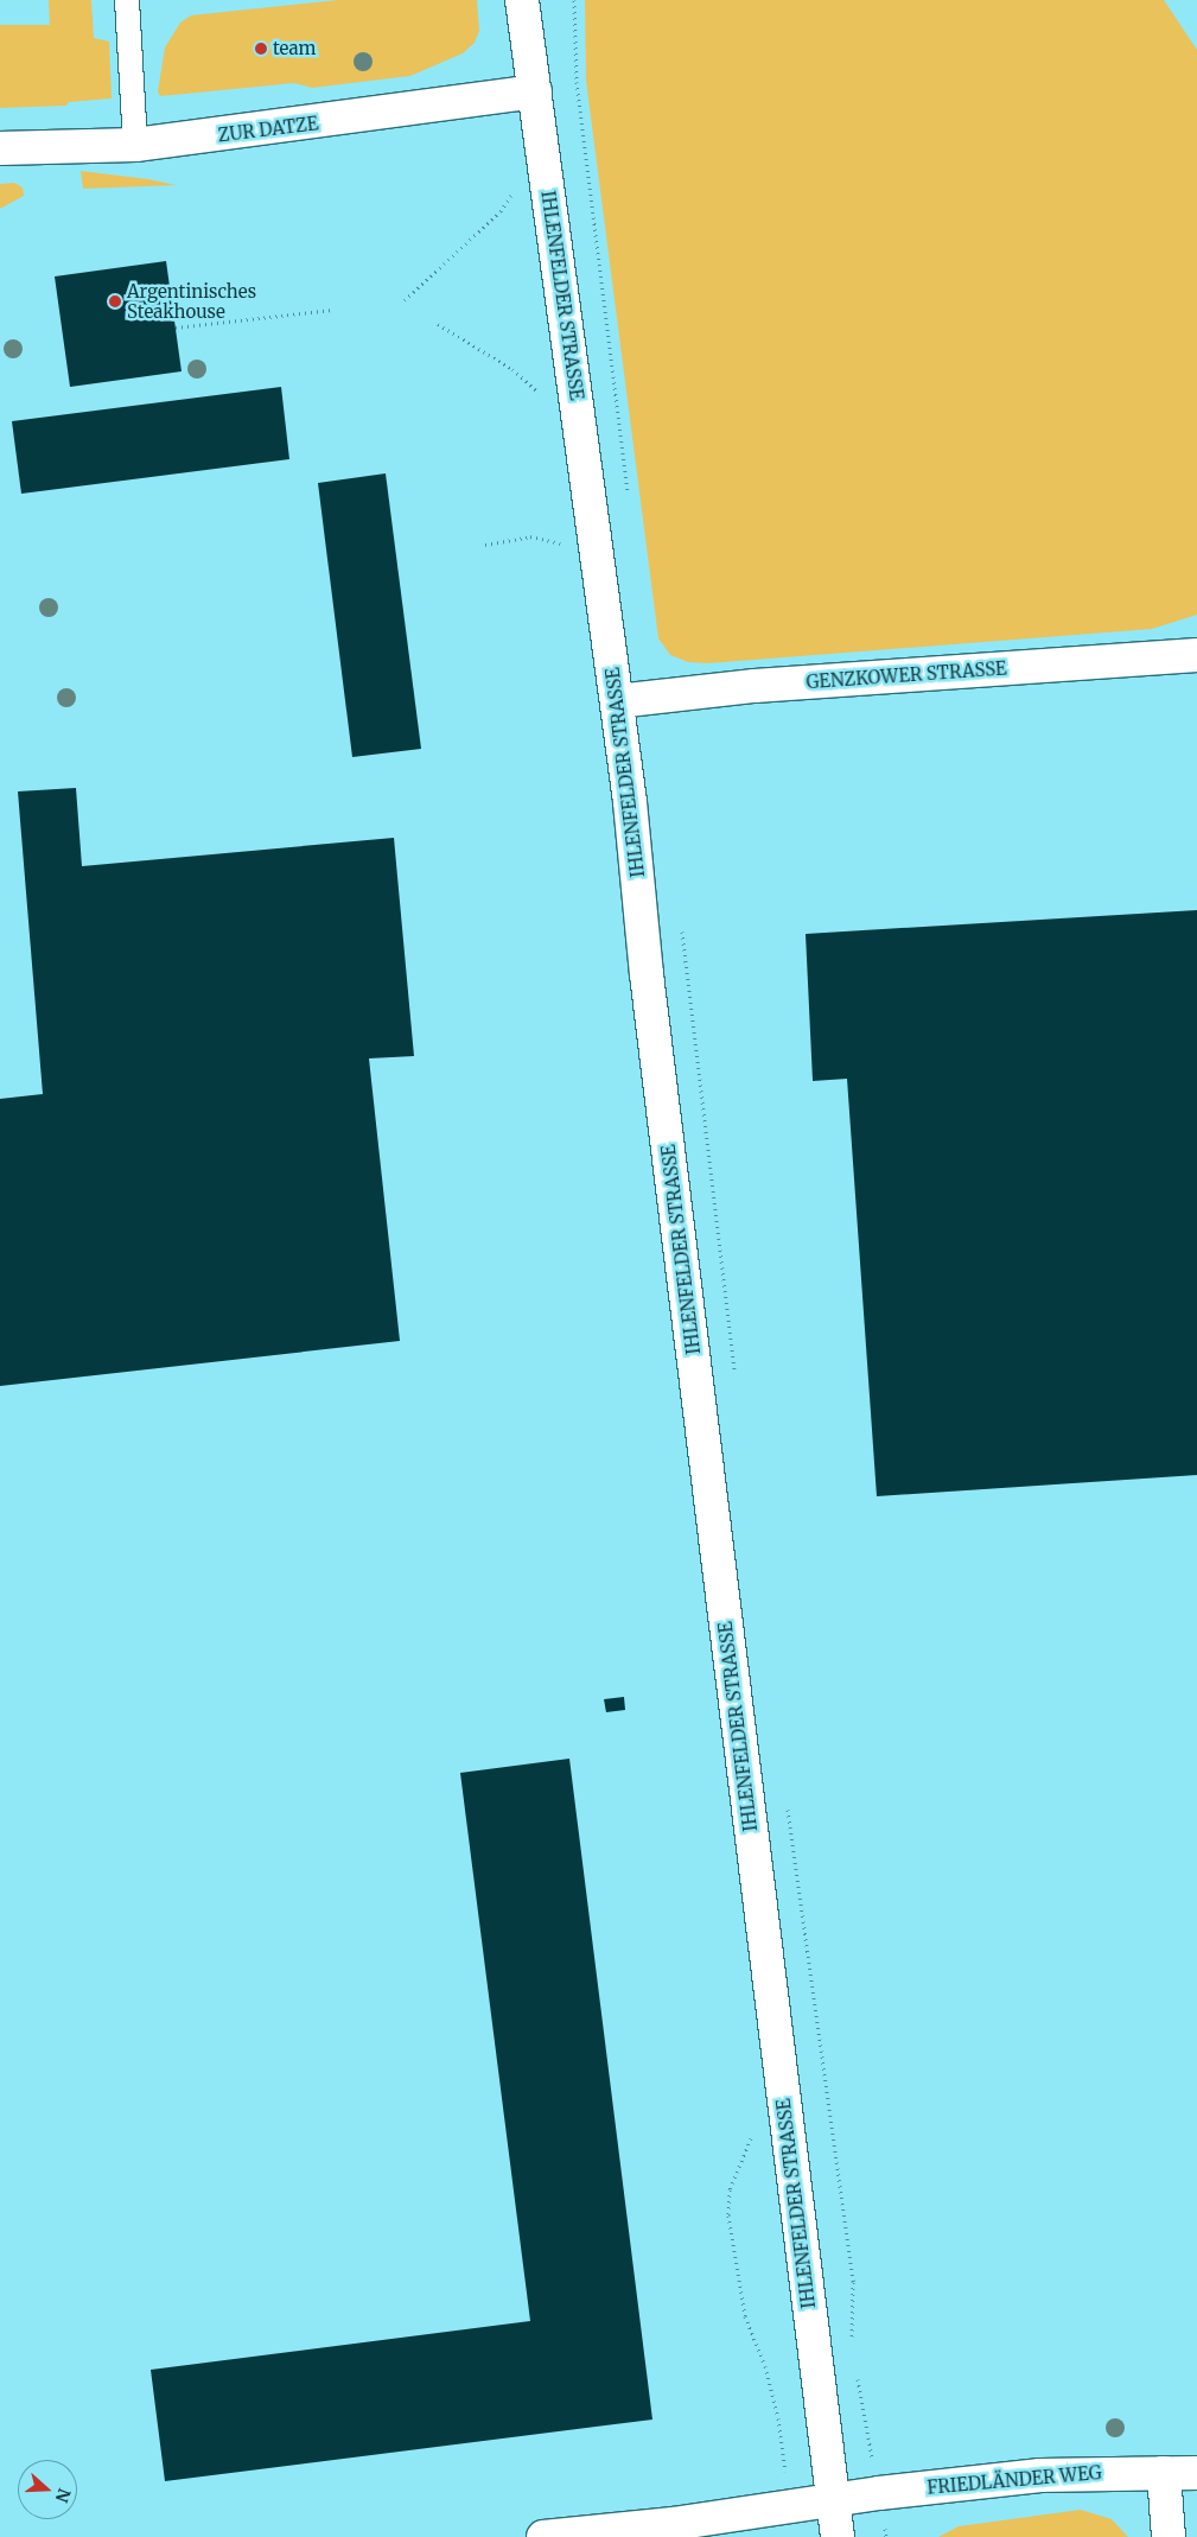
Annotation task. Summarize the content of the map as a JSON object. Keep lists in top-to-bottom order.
{
  "streets": {
    "main road": [
      "ZUR DATZE",
      "IHLENFELDER STRASSE",
      "GENZKOWER STRASSE",
      "FRIEDLÄNDER WEG"
    ]
  },
  "crossings": [
    ["ZUR DATZE", "IHLENFELDER STRASSE"],
    ["IHLENFELDER STRASSE", "GENZKOWER STRASSE"],
    ["IHLENFELDER STRASSE", "FRIEDLÄNDER WEG"]
  ],
  "places": ["team", "Argentinisches Steakhouse"],
  "north": "right"
}
